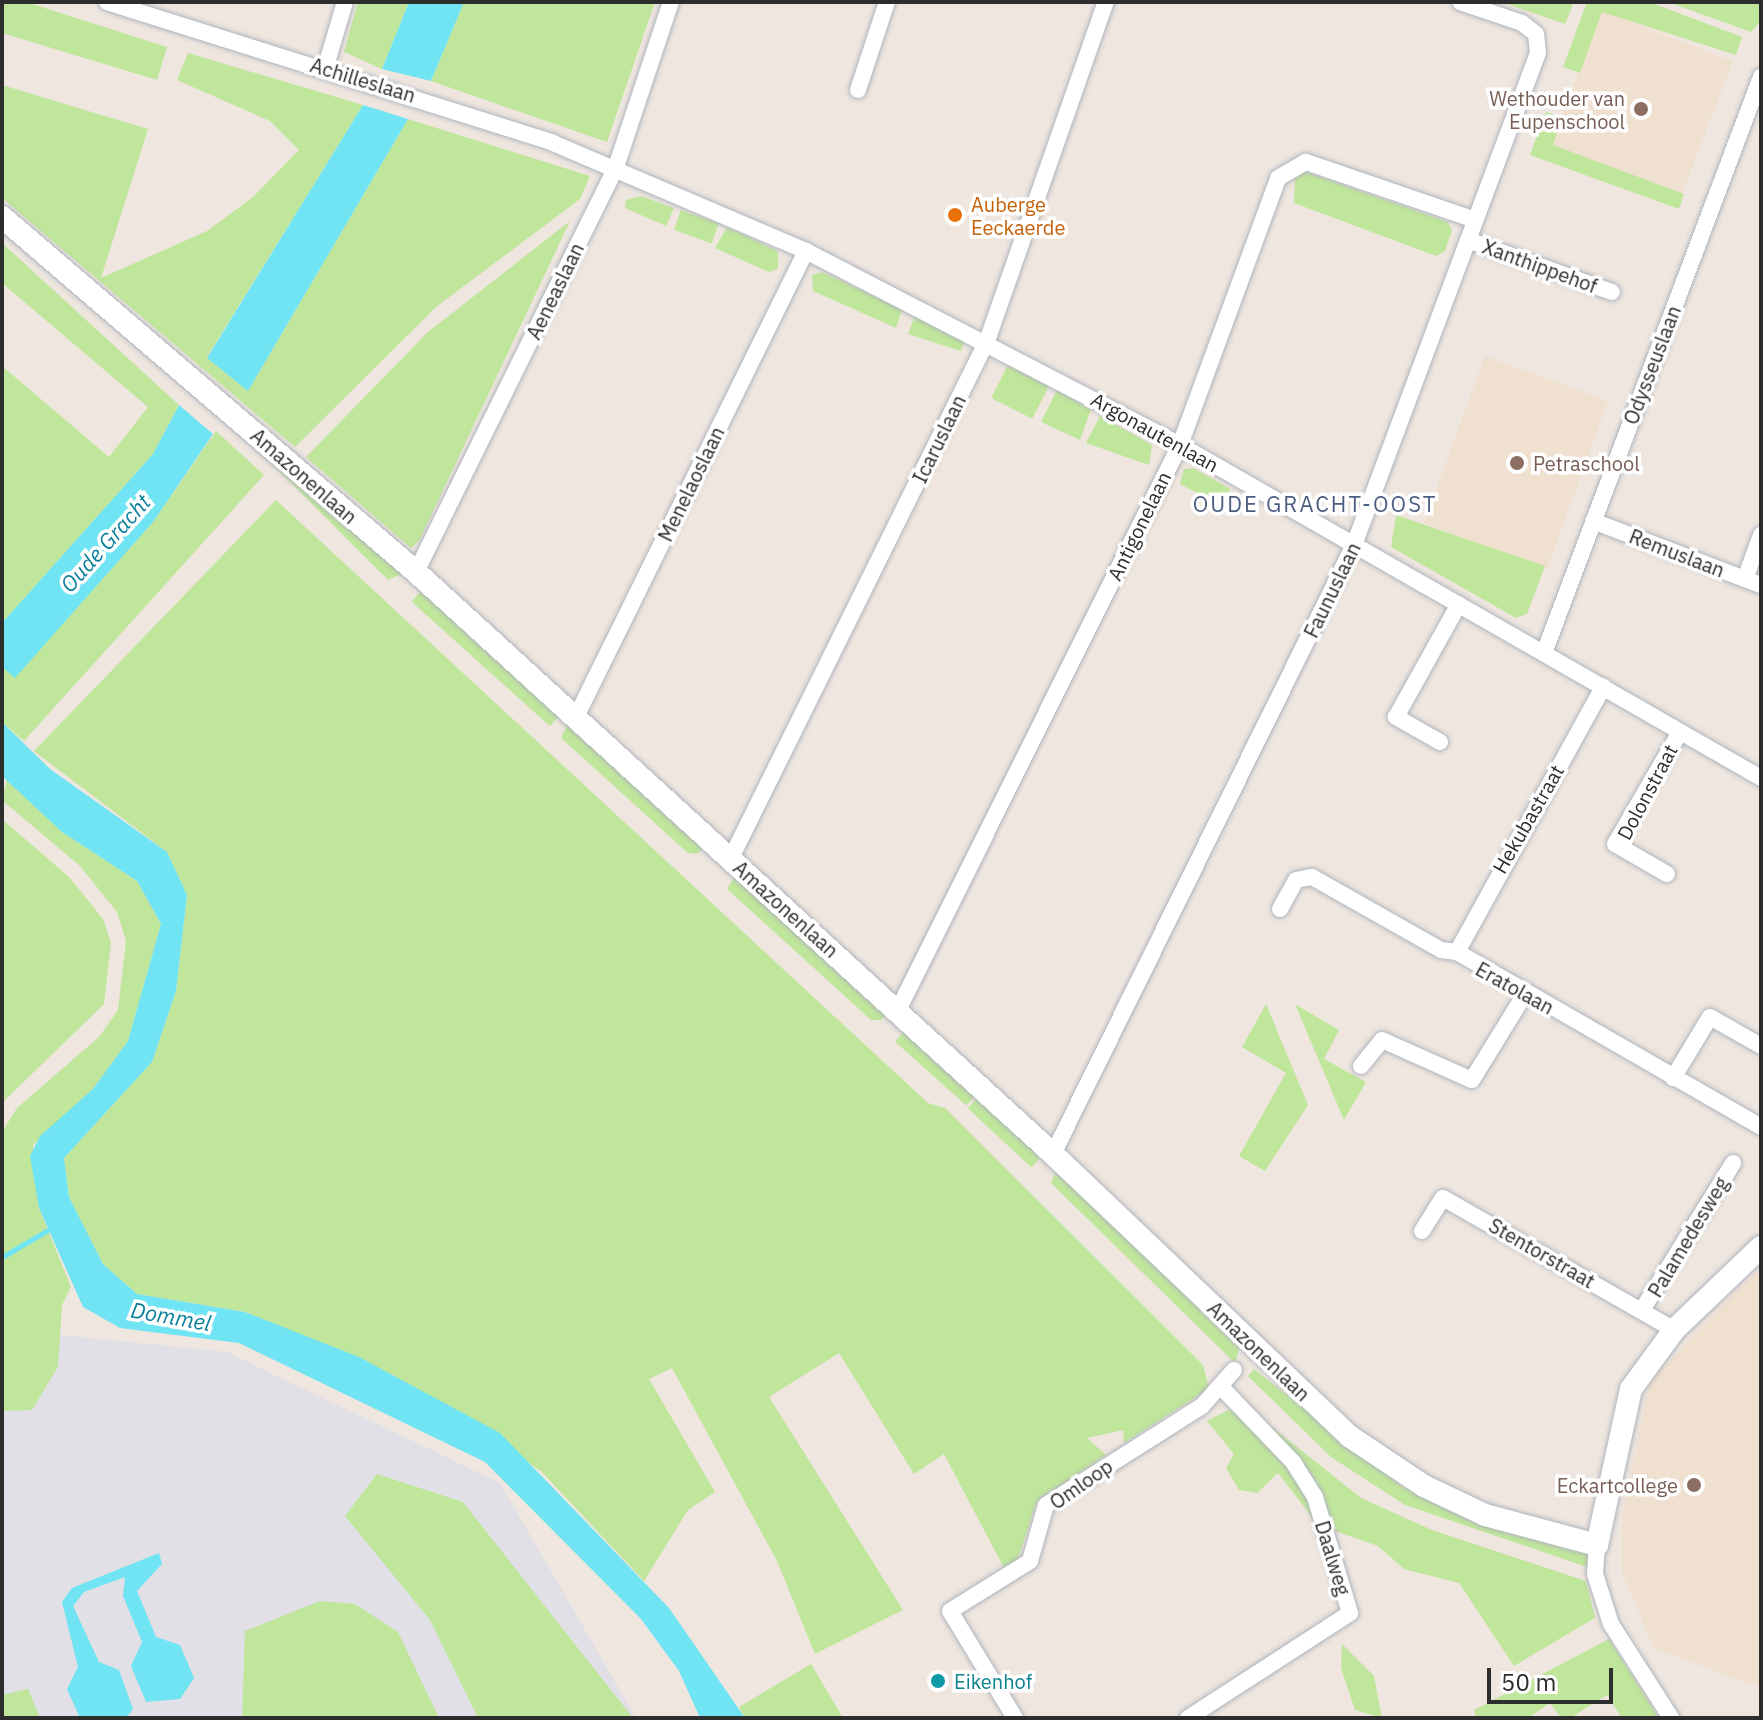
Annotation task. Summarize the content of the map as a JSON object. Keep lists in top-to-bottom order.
{
  "streets": {
    "street": [
      "Achilleslaan",
      "Xanthippehof",
      "Aeneaslaan",
      "Odysseuslaan",
      "Argonautenlaan",
      "Icaruslaan",
      "Amazonenlaan",
      "Menelaoslaan",
      "Antigonelaan",
      "Remuslaan",
      "Faunuslaan",
      "Dolonstraat",
      "Hekubastraat",
      "Eratolaan",
      "Palamedesweg",
      "Stentorstraat",
      "Omloop",
      "Daalweg"
    ]
  },
  "crossings": [
    ["Achilleslaan", "Aeneaslaan"],
    ["Achilleslaan", "Argonautenlaan"],
    ["Xanthippehof", "Faunuslaan"],
    ["Aeneaslaan", "Argonautenlaan"],
    ["Aeneaslaan", "Amazonenlaan"],
    ["Odysseuslaan", "Argonautenlaan"],
    ["Odysseuslaan", "Remuslaan"],
    ["Argonautenlaan", "Icaruslaan"],
    ["Argonautenlaan", "Menelaoslaan"],
    ["Argonautenlaan", "Antigonelaan"],
    ["Argonautenlaan", "Faunuslaan"],
    ["Argonautenlaan", "Dolonstraat"],
    ["Argonautenlaan", "Hekubastraat"],
    ["Icaruslaan", "Amazonenlaan"],
    ["Amazonenlaan", "Menelaoslaan"],
    ["Amazonenlaan", "Antigonelaan"],
    ["Amazonenlaan", "Faunuslaan"],
    ["Antigonelaan", "Faunuslaan"],
    ["Hekubastraat", "Eratolaan"],
    ["Palamedesweg", "Stentorstraat"],
    ["Omloop", "Daalweg"]
  ],
  "districts": ["OUDE GRACHT-OOST"],
  "water": ["Oude Gracht", "Dommel"],
  "places": [
    "Wethouder van Eupenschool",
    "Auberge Eeckaerde",
    "Petraschool",
    "Eckartcollege",
    "Eikenhof"
  ],
  "scale_bar": "50 m"
}
